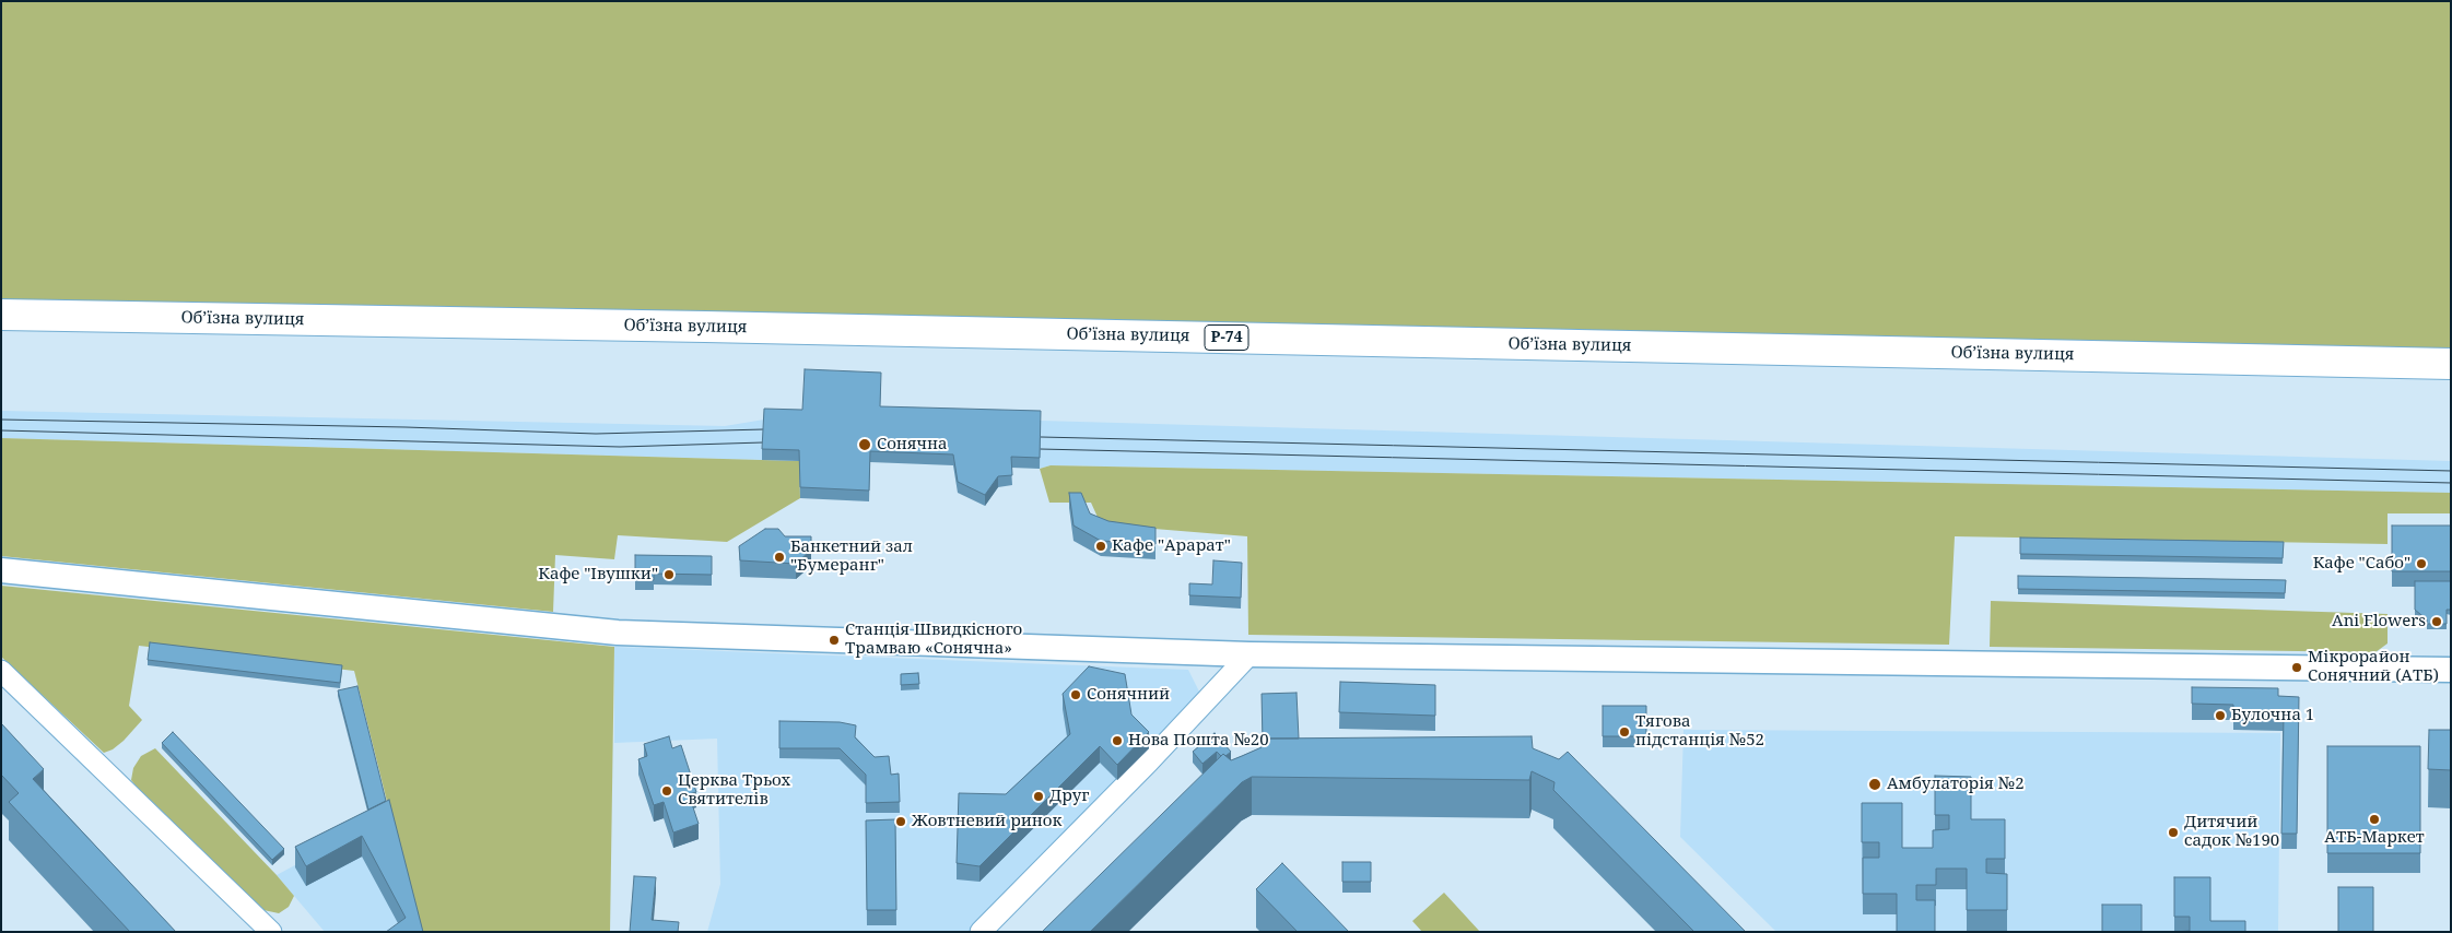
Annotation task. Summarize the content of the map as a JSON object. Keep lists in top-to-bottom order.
{
  "streets": {
    "main road": ["Обʼїзна вулиця", "Р-74"]
  },
  "places": [
    "Сонячна",
    "Кафе \"Арарат\"",
    "Банкетний зал \"Бумеранг\"",
    "Кафе \"Сабо\"",
    "Кафе \"Івушки\"",
    "Ani Flowers",
    "Станцiя Швидкiсного Трамваю «Сонячна»",
    "Мікрорайон Сонячний (АТБ)",
    "Сонячний",
    "Булочна 1",
    "Тягова підстанція №52",
    "Нова Пошта №20",
    "Амбулаторія №2",
    "Церква Трьох Святителів",
    "Друг",
    "АТБ-Маркет",
    "Жовтневий ринок",
    "Дитячий садок №190"
  ]
}
